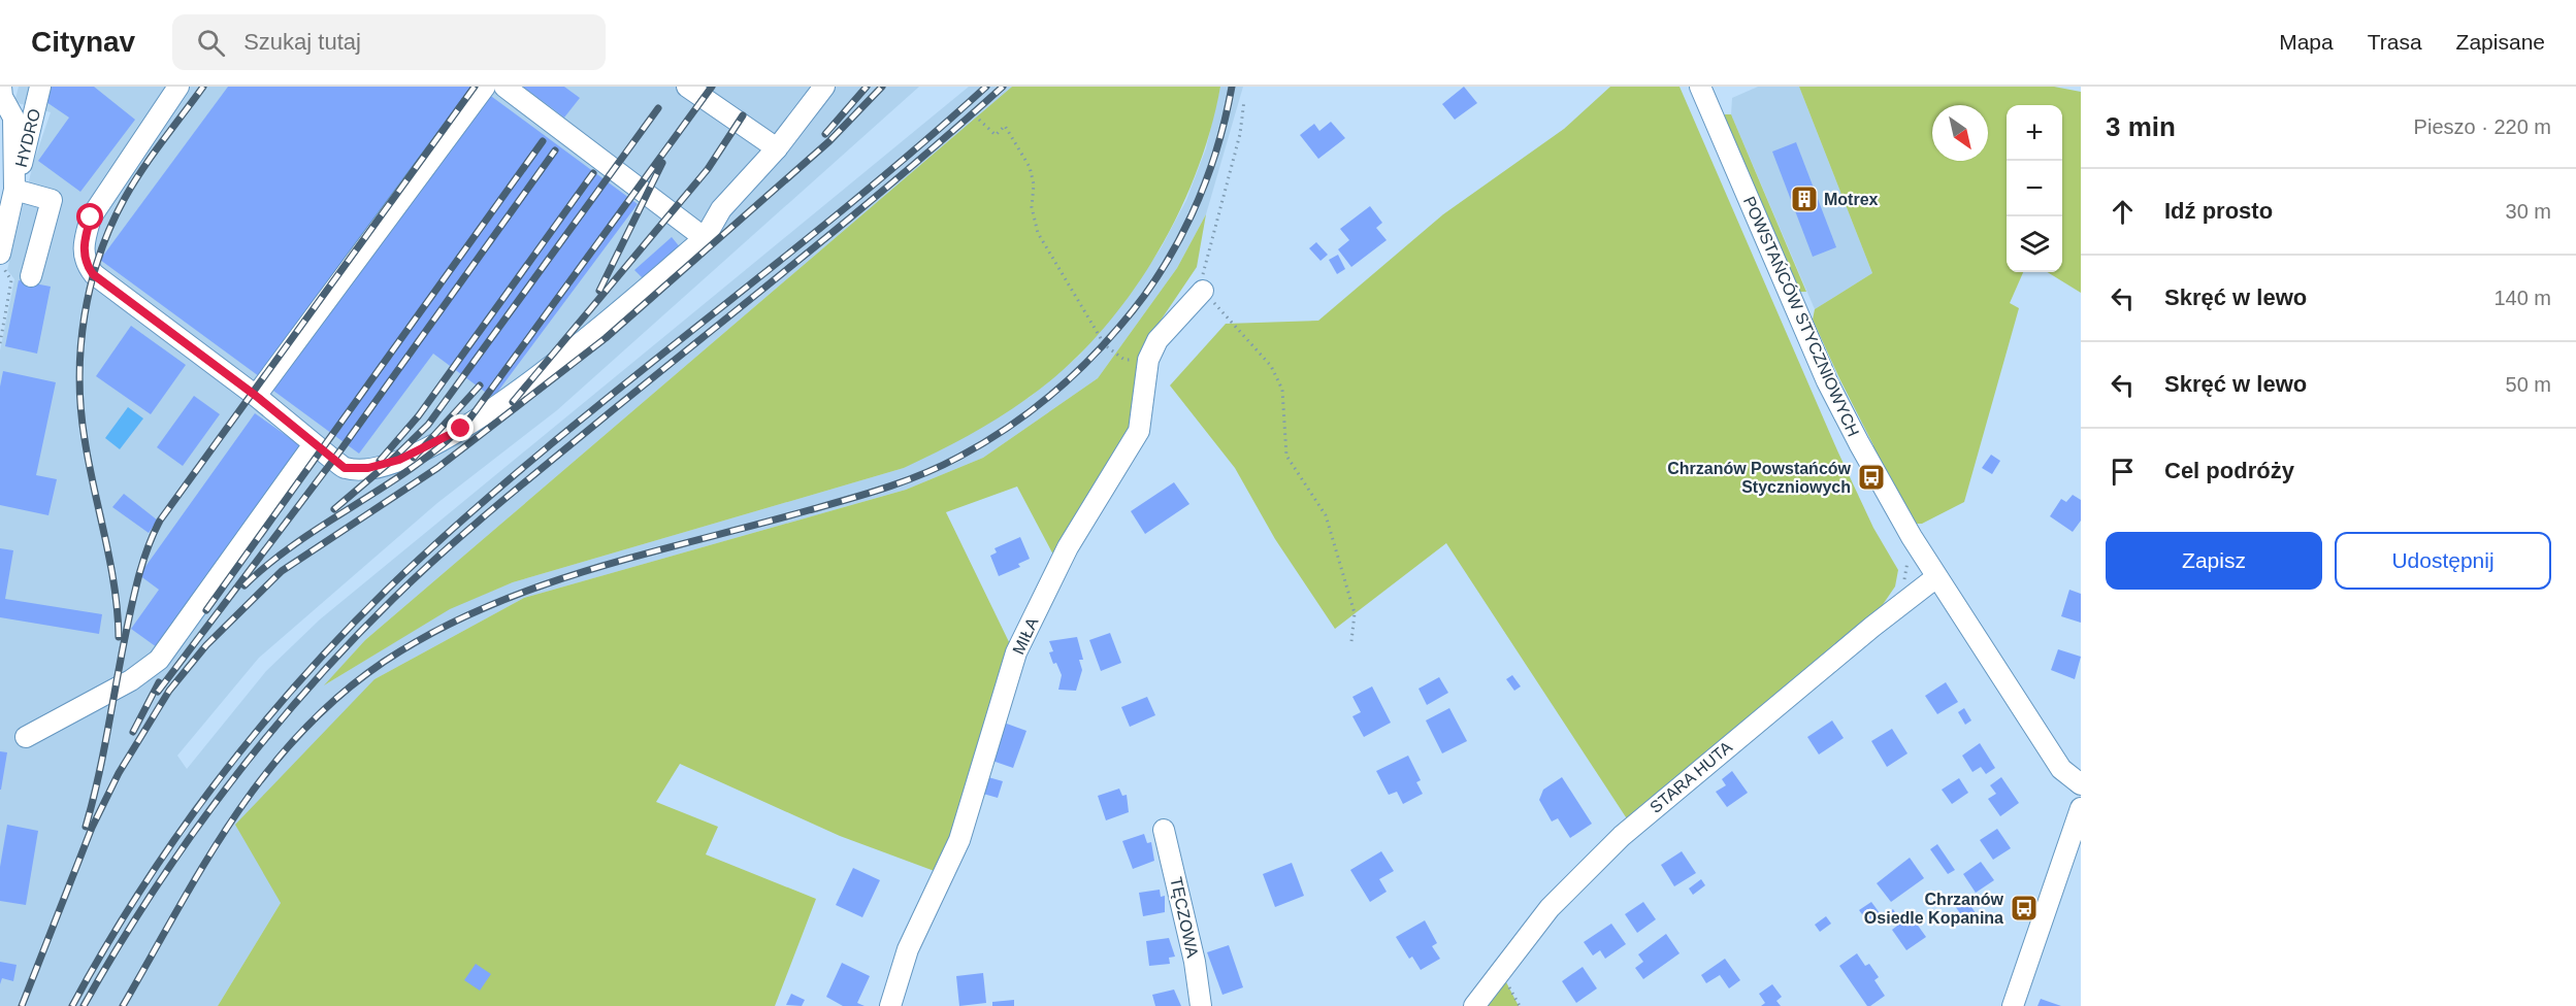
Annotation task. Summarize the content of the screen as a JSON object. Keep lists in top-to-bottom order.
{
  "streets": {
    "street": [
      "HYDRO",
      "POWSTAŃCÓW STYCZNIOWYCH",
      "MIŁA",
      "STARA HUTA",
      "TĘCZOWA"
    ]
  },
  "crossings": [
    ["POWSTAŃCÓW STYCZNIOWYCH", "STARA HUTA"]
  ],
  "places": {
    "building": ["Motrex"],
    "bus stop": ["Chrzanów Powstańców Styczniowych", "Chrzanów Osiedle Kopanina"]
  },
  "north": "bottom right",
  "page": {
    "header": "Citynav",
    "search": "Szukaj tutaj",
    "nav": ["Mapa", "Trasa", "Zapisane"],
    "heading": ["3 min", "Pieszo · 220 m"],
    "map_buttons": ["+", "−"],
    "list": [
      ["Idź prosto", "30 m"],
      ["Skręć w lewo", "140 m"],
      ["Skręć w lewo", "50 m"],
      "Cel podróży"
    ],
    "buttons": ["Zapisz", "Udostępnij"]
  }
}
